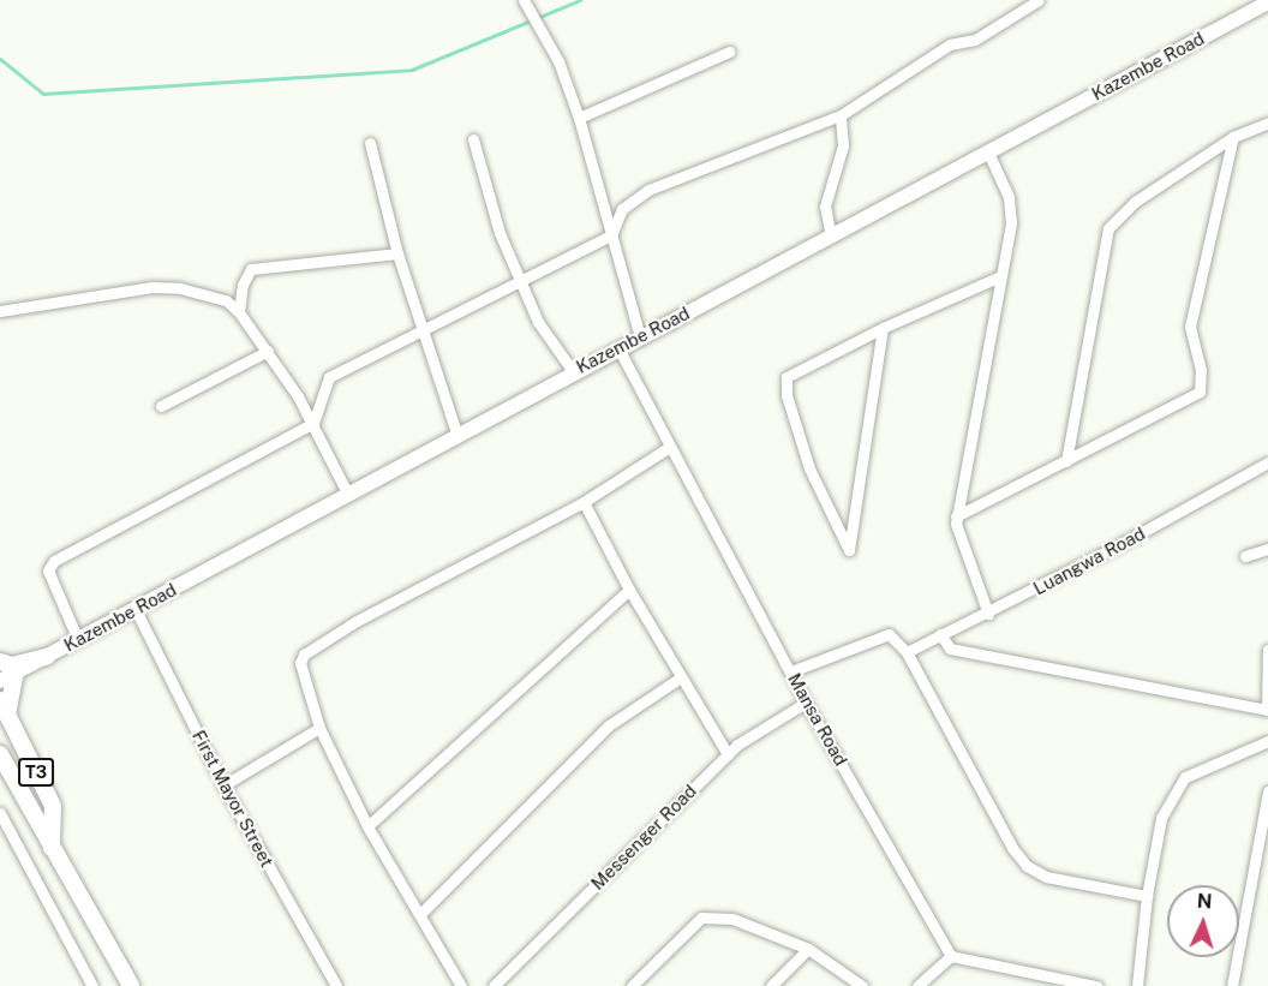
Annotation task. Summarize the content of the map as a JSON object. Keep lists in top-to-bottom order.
{
  "streets": {
    "highway": ["T3"],
    "main road": ["Kazembe Road"],
    "street": [
      "Luangwa Road",
      "Mansa Road",
      "First Mayor Street",
      "Messenger Road"
    ]
  },
  "crossings": [
    ["Kazembe Road", "Mansa Road"],
    ["Kazembe Road", "First Mayor Street"],
    ["Mansa Road", "Messenger Road"]
  ],
  "north": "top"
}
